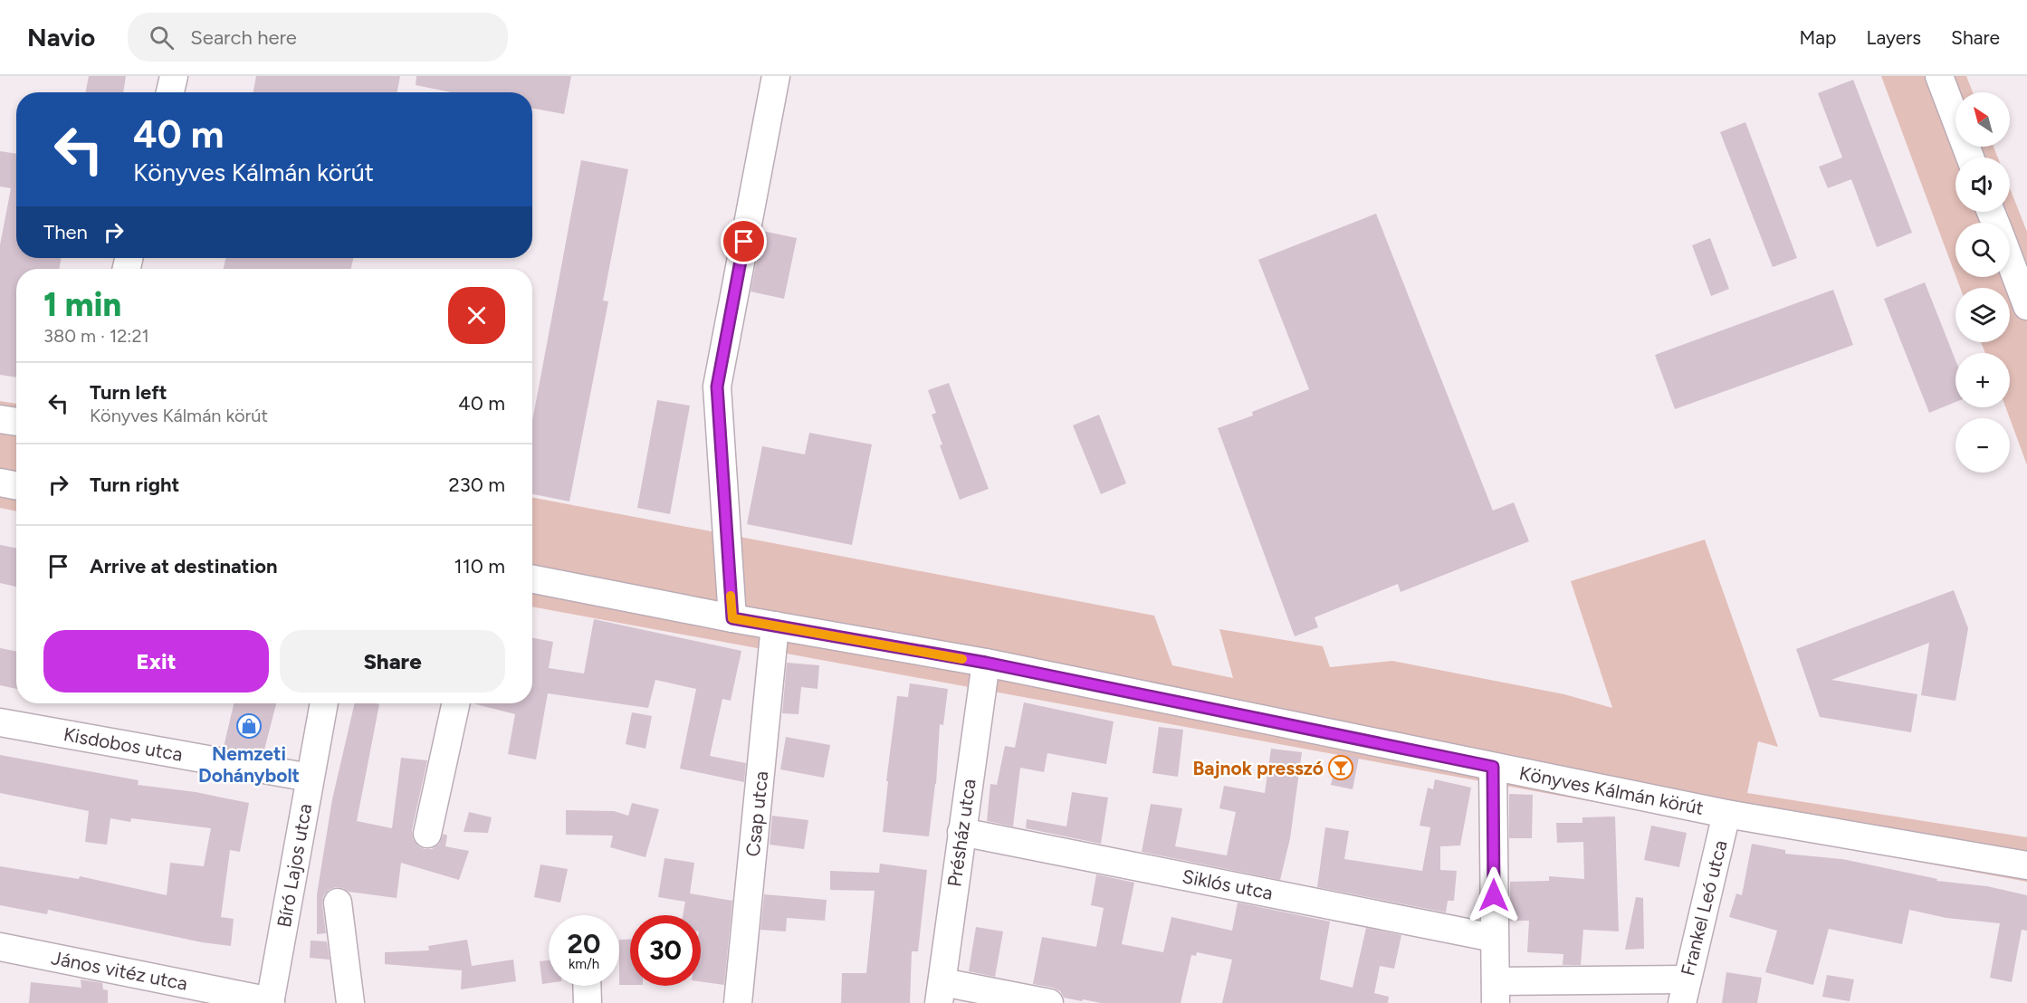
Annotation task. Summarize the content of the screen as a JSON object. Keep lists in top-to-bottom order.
{
  "streets": {
    "street": [
      "Kisdobos utca",
      "Könyves Kálmán körút",
      "Csap utca",
      "Présház utca",
      "Bíró Lajos utca",
      "Siklós utca",
      "Frankel Leó utca",
      "János vitéz utca"
    ]
  },
  "crossings": [
    ["Kisdobos utca", "Bíró Lajos utca"],
    ["Könyves Kálmán körút", "Csap utca"],
    ["Könyves Kálmán körút", "Présház utca"],
    ["Könyves Kálmán körút", "Frankel Leó utca"],
    ["Présház utca", "Siklós utca"],
    ["Bíró Lajos utca", "János vitéz utca"]
  ],
  "places": {
    "shop": ["Nemzeti Dohánybolt"],
    "bar": ["Bajnok presszó"]
  },
  "north": "top left",
  "page": {
    "header": "Navio",
    "search": "Search here",
    "nav": ["Map", "Layers", "Share"],
    "map_buttons": ["+", "−"],
    "turn": ["40 m", "Könyves Kálmán körút"],
    "then": "Then",
    "heading": ["1 min", "380 m · 12:21"],
    "list": [
      {
        "name": "Turn left",
        "note": "Könyves Kálmán körút",
        "value": "40 m"
      },
      {
        "name": "Turn right",
        "value": "230 m"
      },
      {
        "name": "Arrive at destination",
        "value": "110 m"
      }
    ],
    "buttons": ["Exit", "Share"],
    "speed": "20 km/h",
    "limit": "30"
  }
}
